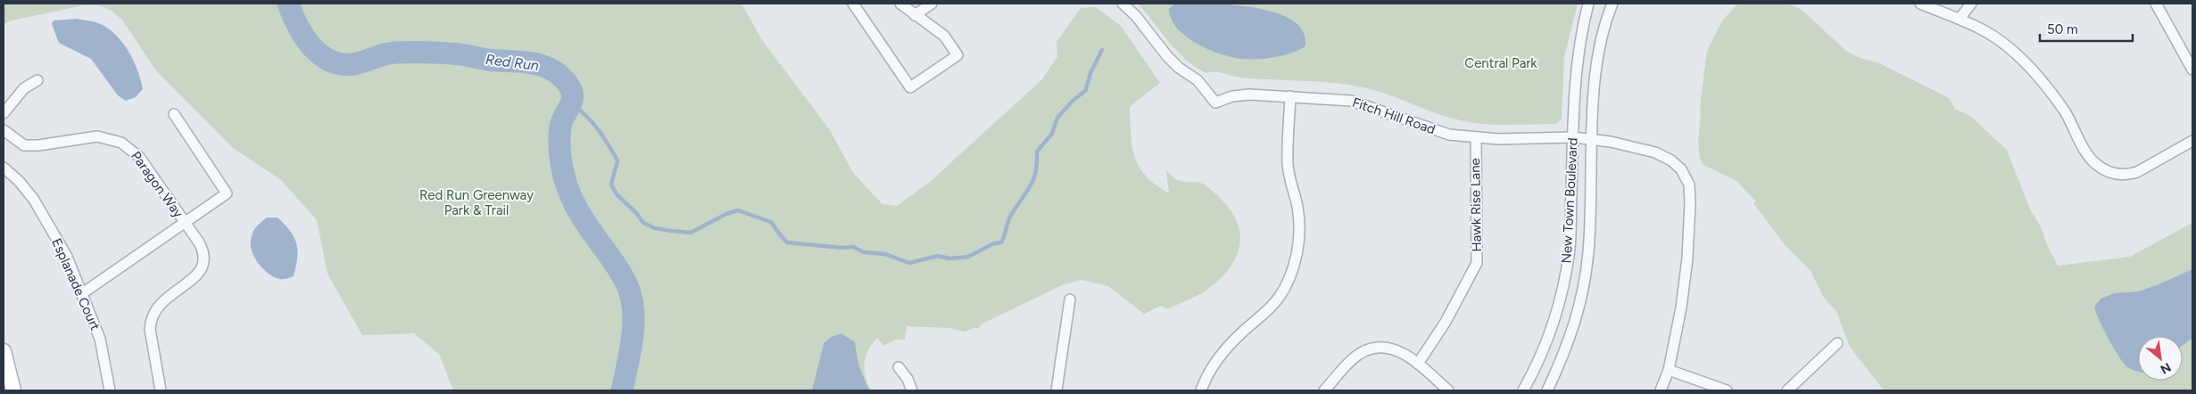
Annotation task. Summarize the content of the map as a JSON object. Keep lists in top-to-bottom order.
{
  "streets": {
    "street": [
      "Fitch Hill Road",
      "Paragon Way",
      "New Town Boulevard",
      "Hawk Rise Lane",
      "Esplanade Court"
    ]
  },
  "crossings": [
    ["Fitch Hill Road", "New Town Boulevard"],
    ["Fitch Hill Road", "Hawk Rise Lane"],
    ["Paragon Way", "Esplanade Court"]
  ],
  "water": ["Red Run"],
  "parks": ["Central Park", "Red Run Greenway Park & Trail"],
  "scale_bar": "50 m",
  "north": "bottom right"
}
